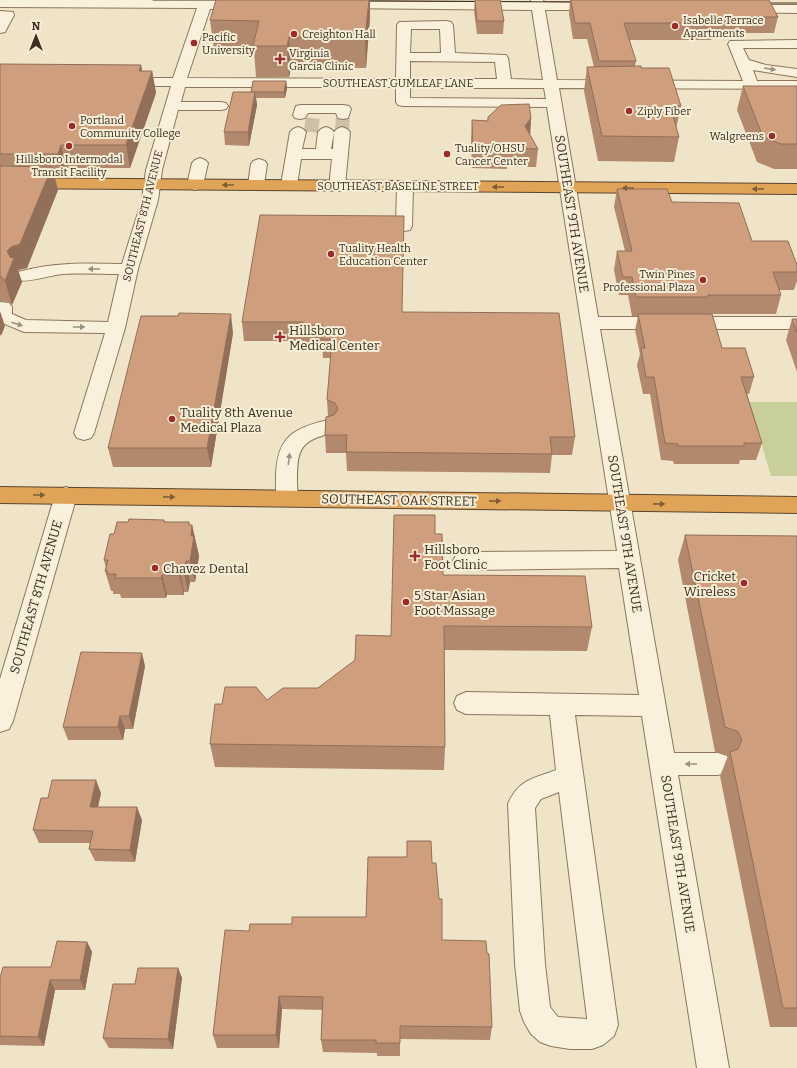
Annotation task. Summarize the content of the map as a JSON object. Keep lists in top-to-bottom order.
{
  "streets": {
    "highway": ["SOUTHEAST BASELINE STREET", "SOUTHEAST OAK STREET"],
    "street": ["SOUTHEAST GUMLEAF LANE", "SOUTHEAST 9TH AVENUE", "SOUTHEAST 8TH AVENUE"]
  },
  "crossings": [
    ["SOUTHEAST GUMLEAF LANE", "SOUTHEAST 9TH AVENUE"],
    ["SOUTHEAST GUMLEAF LANE", "SOUTHEAST 8TH AVENUE"],
    ["SOUTHEAST BASELINE STREET", "SOUTHEAST 9TH AVENUE"],
    ["SOUTHEAST BASELINE STREET", "SOUTHEAST 8TH AVENUE"],
    ["SOUTHEAST 9TH AVENUE", "SOUTHEAST OAK STREET"],
    ["SOUTHEAST 8TH AVENUE", "SOUTHEAST OAK STREET"]
  ],
  "one_way": ["SOUTHEAST BASELINE STREET", "SOUTHEAST OAK STREET"],
  "places": {
    "other": [
      "Isabelle Terrace Apartments",
      "Creighton Hall",
      "Pacific University",
      "Ziply Fiber",
      "Portland Community College",
      "Walgreens",
      "Hillsboro Intermodal Transit Facility",
      "Tuality/OHSU Cancer Center",
      "Tuality Health Education Center",
      "Twin Pines Professional Plaza",
      "Tuality 8th Avenue Medical Plaza",
      "Chavez Dental",
      "Cricket Wireless",
      "5 Star Asian Foot Massage"
    ],
    "health": ["Virginia Garcia Clinic", "Hillsboro Medical Center", "Hillsboro Foot Clinic"]
  },
  "north": "top"
}
